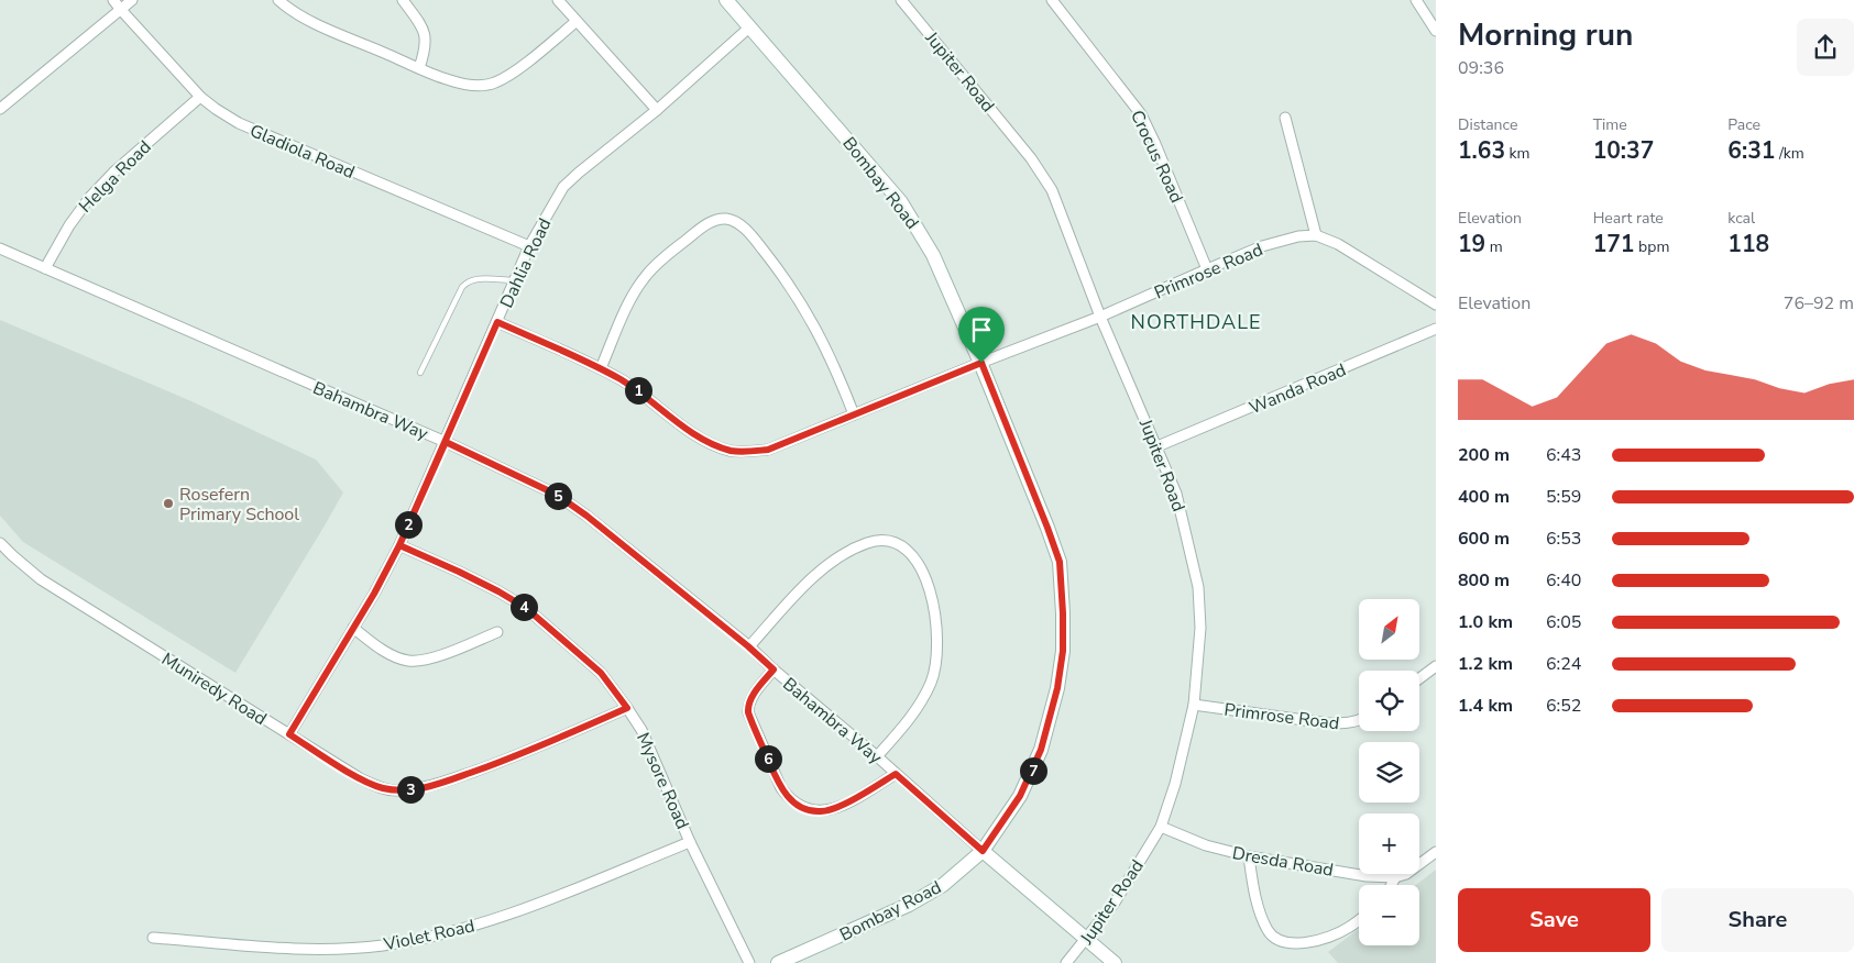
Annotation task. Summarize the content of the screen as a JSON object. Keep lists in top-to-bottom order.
{
  "streets": {
    "street": [
      "Jupiter Road",
      "Gladiola Road",
      "Crocus Road",
      "Helga Road",
      "Bombay Road",
      "Dahlia Road",
      "Primrose Road",
      "Wanda Road",
      "Bahambra Way",
      "Muniredy Road",
      "Mysore Road",
      "Dresda Road",
      "Violet Road"
    ]
  },
  "crossings": [
    ["Jupiter Road", "Primrose Road"],
    ["Jupiter Road", "Wanda Road"],
    ["Jupiter Road", "Bahambra Way"],
    ["Jupiter Road", "Dresda Road"],
    ["Gladiola Road", "Helga Road"],
    ["Gladiola Road", "Dahlia Road"],
    ["Crocus Road", "Primrose Road"],
    ["Helga Road", "Bahambra Way"],
    ["Bombay Road", "Dahlia Road"],
    ["Bombay Road", "Primrose Road"],
    ["Bombay Road", "Bahambra Way"],
    ["Dahlia Road", "Primrose Road"],
    ["Dahlia Road", "Bahambra Way"],
    ["Dahlia Road", "Muniredy Road"],
    ["Dahlia Road", "Mysore Road"],
    ["Muniredy Road", "Mysore Road"],
    ["Mysore Road", "Violet Road"]
  ],
  "districts": ["NORTHDALE"],
  "places": ["Rosefern Primary School"],
  "north": "top right",
  "page": {
    "heading": ["Morning run", "09:36"],
    "stats": [
      ["Distance", "1.63 km"],
      ["Time", "10:37"],
      ["Pace", "6:31 /km"],
      ["Elevation", "19 m"],
      ["Heart rate", "171 bpm"],
      ["kcal", "118"]
    ],
    "chart": ["Elevation", "76–92 m"],
    "pins": [
      "1",
      "5",
      "2",
      "4",
      "6",
      "7",
      "3"
    ],
    "list": [
      {
        "name": "200 m",
        "note": "6:43"
      },
      {
        "name": "400 m",
        "note": "5:59"
      },
      {
        "name": "600 m",
        "note": "6:53"
      },
      {
        "name": "800 m",
        "note": "6:40"
      },
      {
        "name": "1.0 km",
        "note": "6:05"
      },
      {
        "name": "1.2 km",
        "note": "6:24"
      },
      {
        "name": "1.4 km",
        "note": "6:52"
      }
    ],
    "map_buttons": ["+", "−"],
    "buttons": ["Save", "Share"]
  }
}
